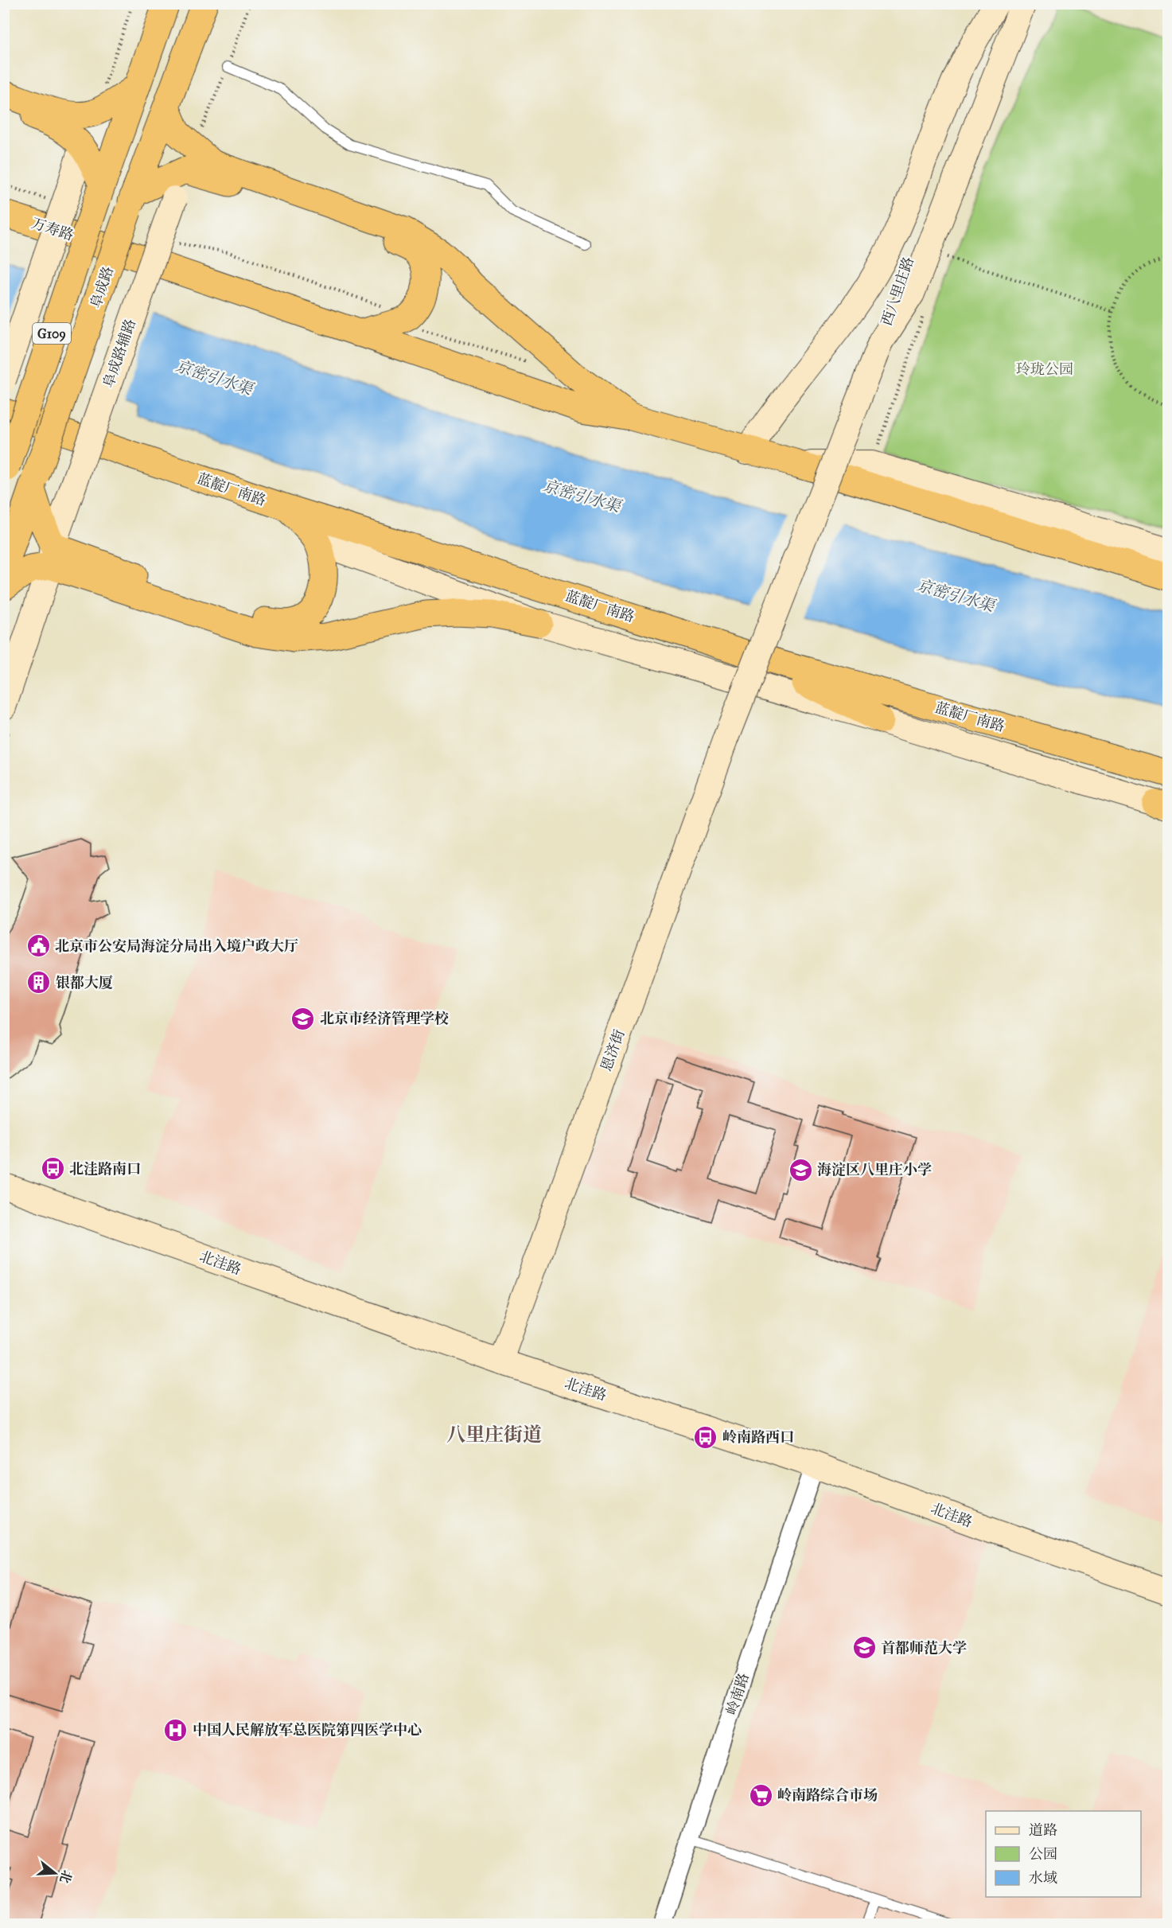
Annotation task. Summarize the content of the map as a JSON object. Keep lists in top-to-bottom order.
{
  "streets": {
    "highway": [
      "万寿路",
      "阜成路",
      "G109",
      "蓝靛厂南路"
    ],
    "street": [
      "西八里庄路",
      "阜成路辅路",
      "恩济街",
      "北洼路",
      "岭南路"
    ]
  },
  "crossings": [
    ["西八里庄路", "恩济街"],
    ["恩济街", "北洼路"],
    ["北洼路", "岭南路"]
  ],
  "districts": ["八里庄街道"],
  "water": ["京密引水渠"],
  "parks": ["玲珑公园"],
  "places": {
    "public building": ["北京市公安局海淀分局出入境户政大厅"],
    "building": ["银都大厦"],
    "school or university": ["北京市经济管理学校", "海淀区八里庄小学", "首都师范大学"],
    "bus stop": ["北洼路南口", "岭南路西口"],
    "hospital": ["中国人民解放军总医院第四医学中心"],
    "supermarket": ["岭南路综合市场"]
  },
  "legend": ["道路", "公园", "水域"],
  "north": "right"
}
